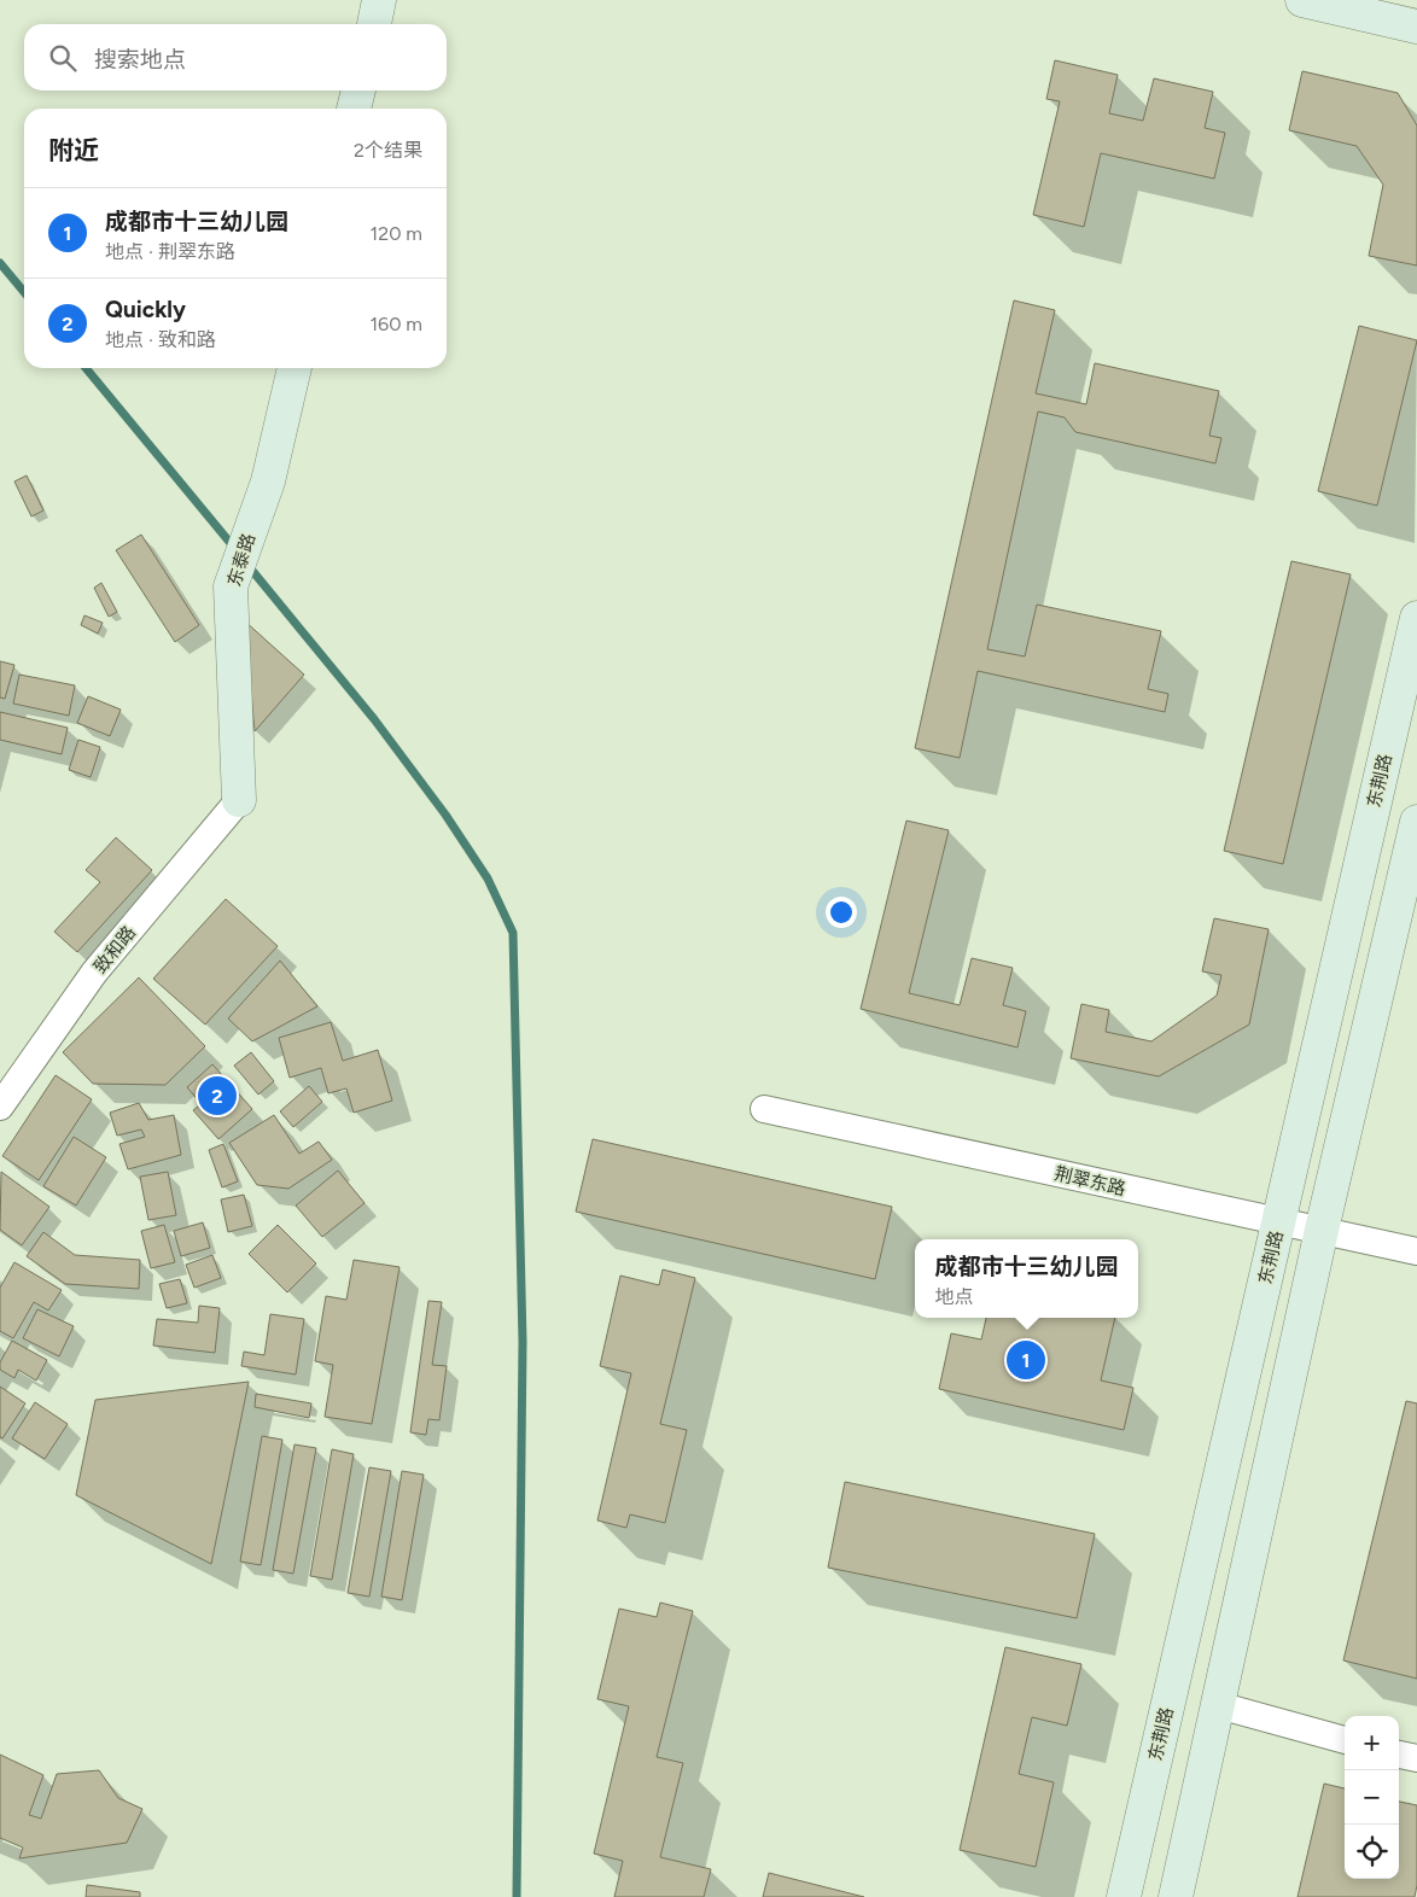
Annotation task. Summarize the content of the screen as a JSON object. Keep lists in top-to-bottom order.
{
  "streets": {
    "street": [
      "东泰路",
      "东荆路",
      "致和路",
      "荆翠东路"
    ]
  },
  "crossings": [
    ["东泰路", "致和路"],
    ["东荆路", "荆翠东路"]
  ],
  "page": {
    "search": "搜索地点",
    "heading": ["附近", "2个结果"],
    "list": [
      {
        "mark": "1",
        "name": "成都市十三幼儿园",
        "note": "地点 · 荆翠东路",
        "value": "120 m"
      },
      {
        "mark": "2",
        "name": "Quickly",
        "note": "地点 · 致和路",
        "value": "160 m"
      }
    ],
    "pins": ["2", "1"],
    "popup": ["成都市十三幼儿园", "地点"],
    "map_buttons": ["+", "−"]
  }
}
